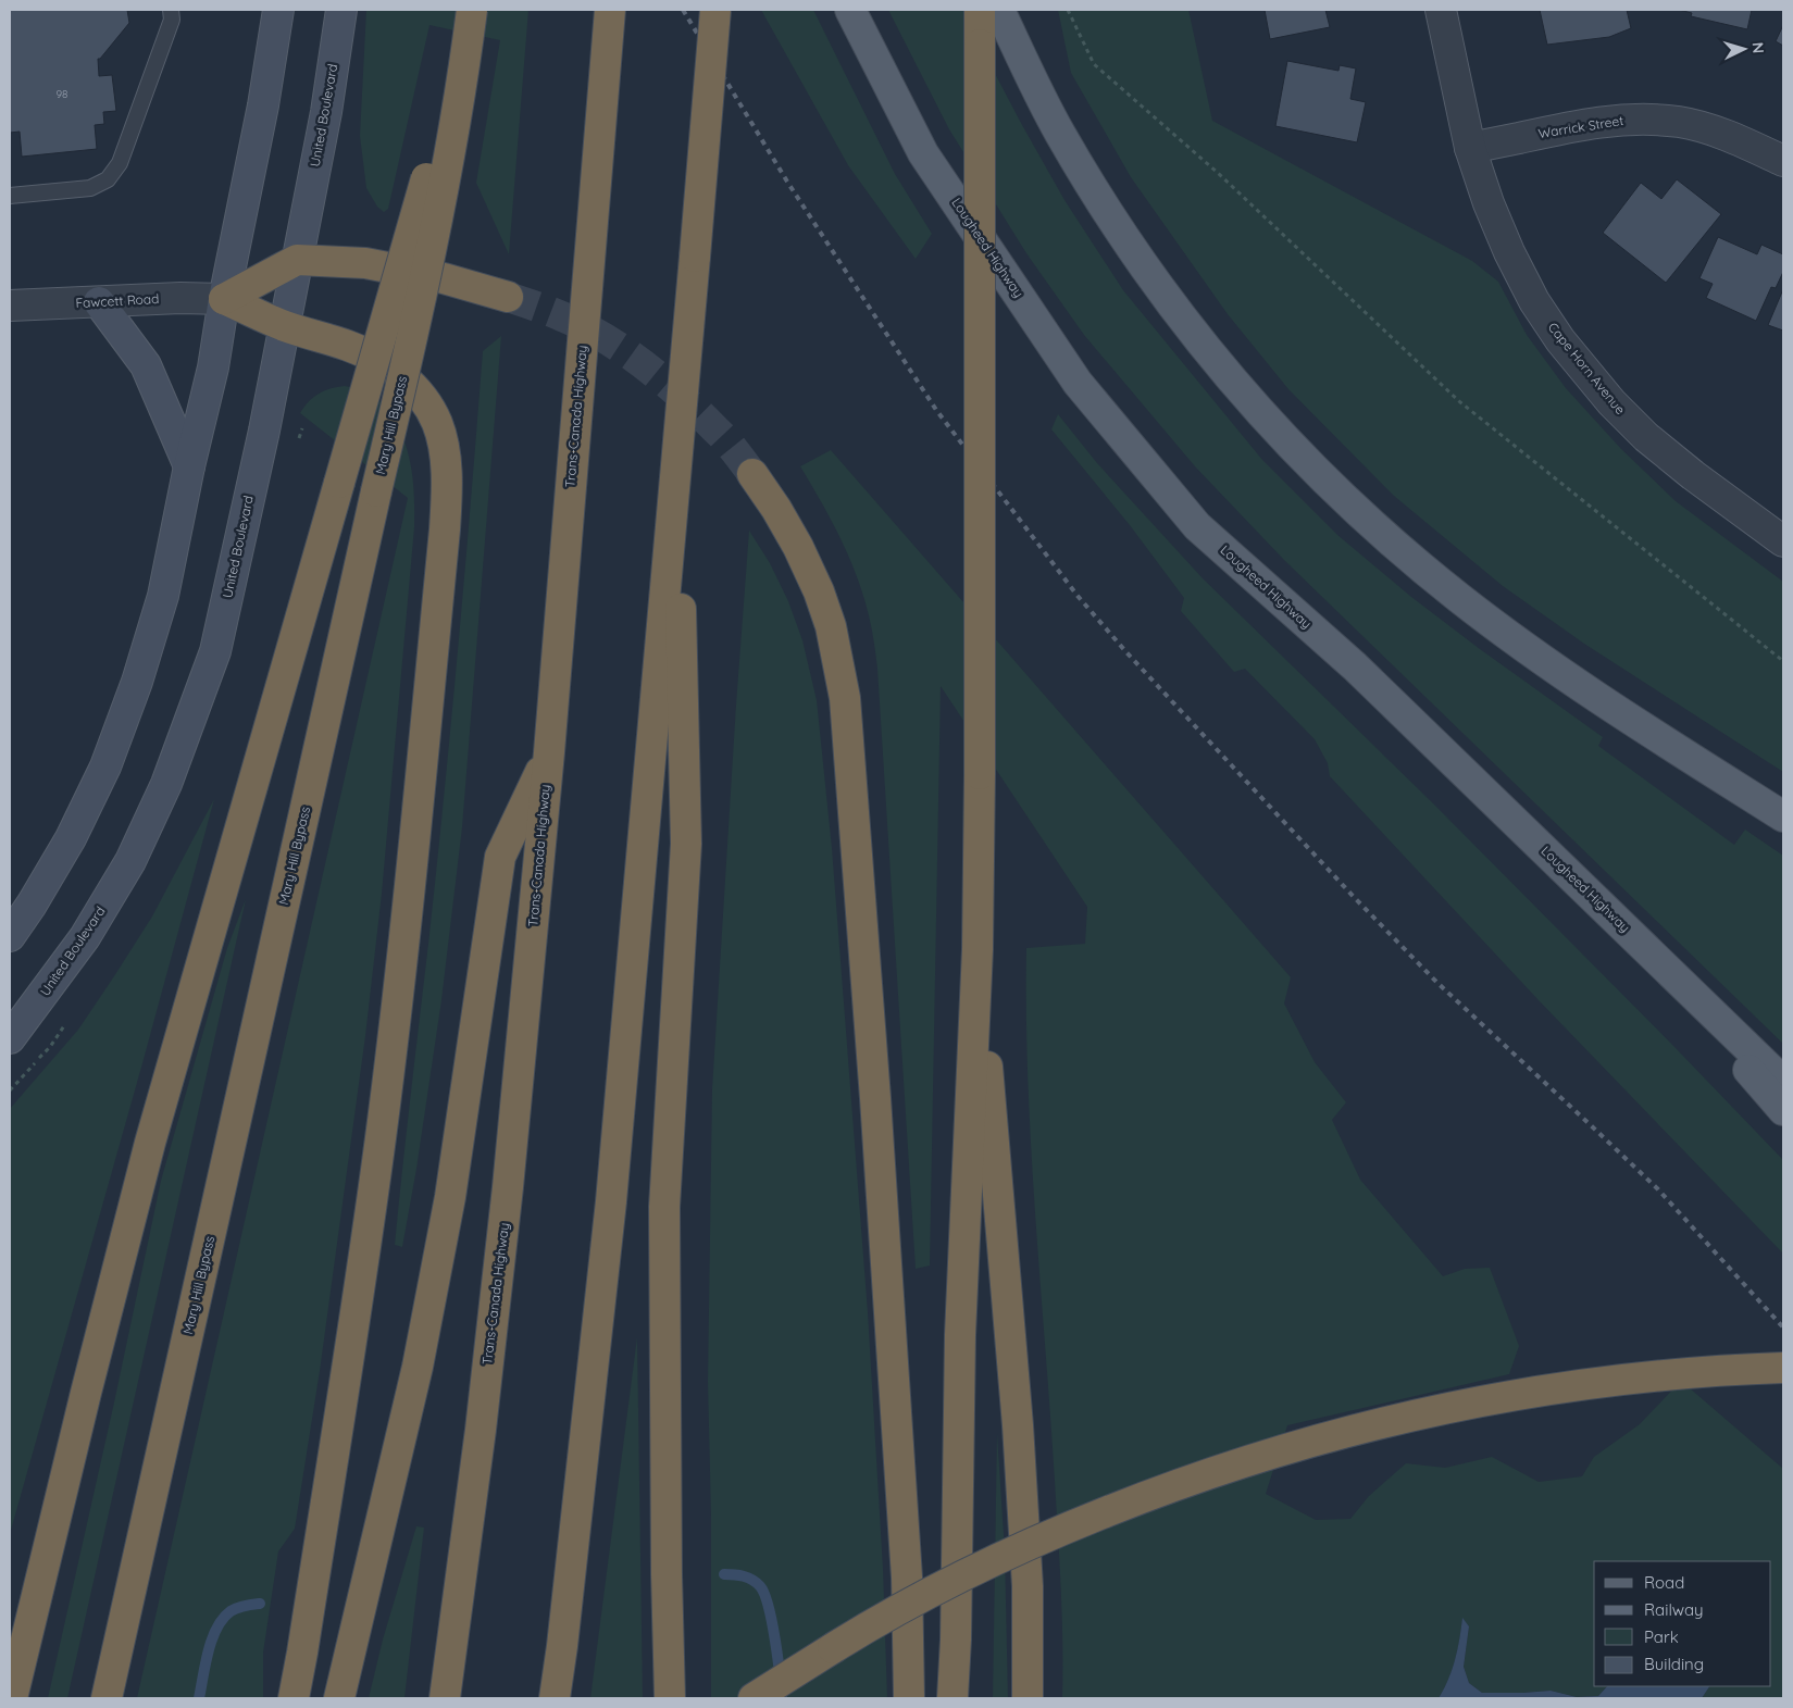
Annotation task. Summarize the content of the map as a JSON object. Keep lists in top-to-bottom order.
{
  "streets": {
    "highway": ["Trans-Canada Highway", "Mary Hill Bypass"],
    "main road": ["United Boulevard", "Lougheed Highway"],
    "street": ["Warrick Street", "Fawcett Road", "Cape Horn Avenue"]
  },
  "crossings": [
    ["Warrick Street", "Cape Horn Avenue"]
  ],
  "house_numbers": ["98"],
  "legend": [
    "Road",
    "Railway",
    "Park",
    "Building"
  ],
  "north": "right"
}
